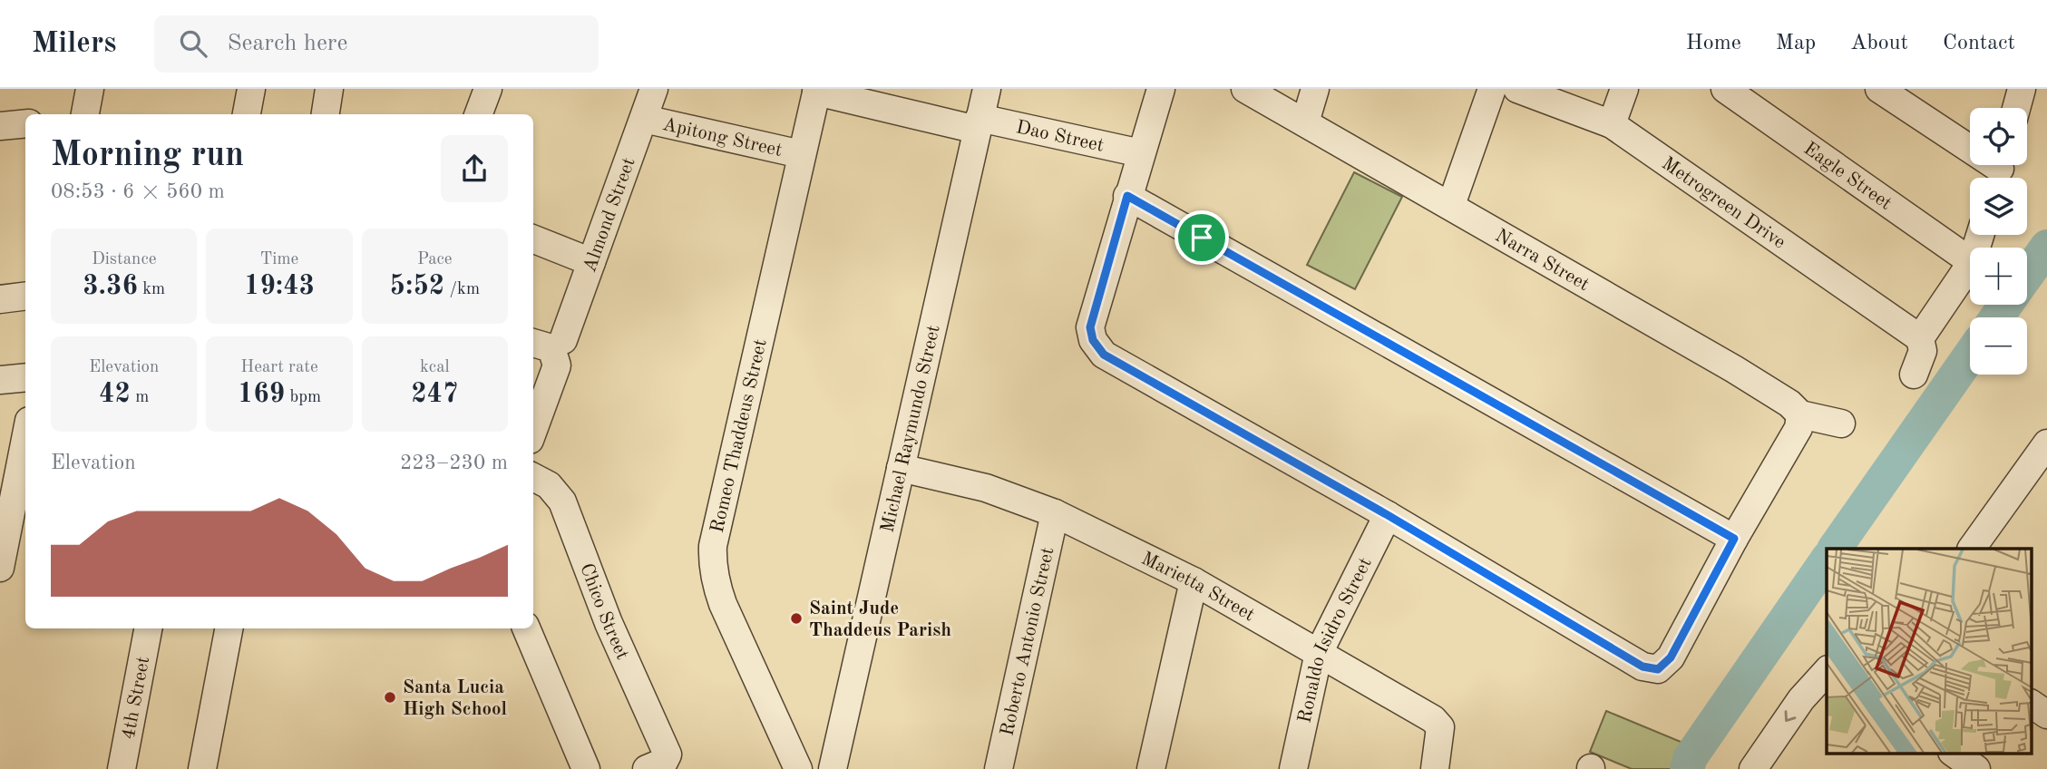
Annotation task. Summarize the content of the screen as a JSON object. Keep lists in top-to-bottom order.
{
  "streets": {
    "street": [
      "Dao Street",
      "Apitong Street",
      "Eagle Street",
      "Metrogreen Drive",
      "Almond Street",
      "Narra Street",
      "Michael Raymundo Street",
      "Romeo Thaddeus Street",
      "Marietta Street",
      "Chico Street",
      "Ronaldo Isidro Street",
      "Roberto Antonio Street",
      "4th Street"
    ]
  },
  "crossings": [
    ["Dao Street", "Michael Raymundo Street"],
    ["Dao Street", "Romeo Thaddeus Street"],
    ["Apitong Street", "Almond Street"],
    ["Apitong Street", "Romeo Thaddeus Street"],
    ["Michael Raymundo Street", "Marietta Street"],
    ["Marietta Street", "Ronaldo Isidro Street"],
    ["Marietta Street", "Roberto Antonio Street"]
  ],
  "places": ["Saint Jude Thaddeus Parish", "Santa Lucia High School"],
  "page": {
    "header": "Milers",
    "search": "Search here",
    "nav": [
      "Home",
      "Map",
      "About",
      "Contact"
    ],
    "map_buttons": ["+", "−"],
    "heading": ["Morning run", "08:53 · 6 × 560 m"],
    "stats": [
      ["Distance", "3.36 km"],
      ["Time", "19:43"],
      ["Pace", "5:52 /km"],
      ["Elevation", "42 m"],
      ["Heart rate", "169 bpm"],
      ["kcal", "247"]
    ],
    "chart": ["Elevation", "223–230 m"]
  }
}
